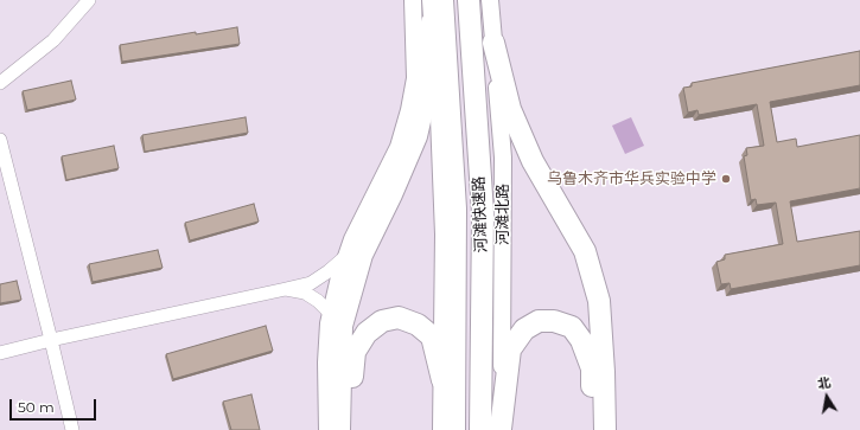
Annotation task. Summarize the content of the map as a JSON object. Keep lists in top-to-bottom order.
{
  "streets": {
    "highway": ["河滩快速路"],
    "street": ["河滩北路"]
  },
  "crossings": [
    ["河滩快速路", "河滩北路"]
  ],
  "places": ["乌鲁木齐市华兵实验中学"],
  "scale_bar": "50 m",
  "north": "top"
}
